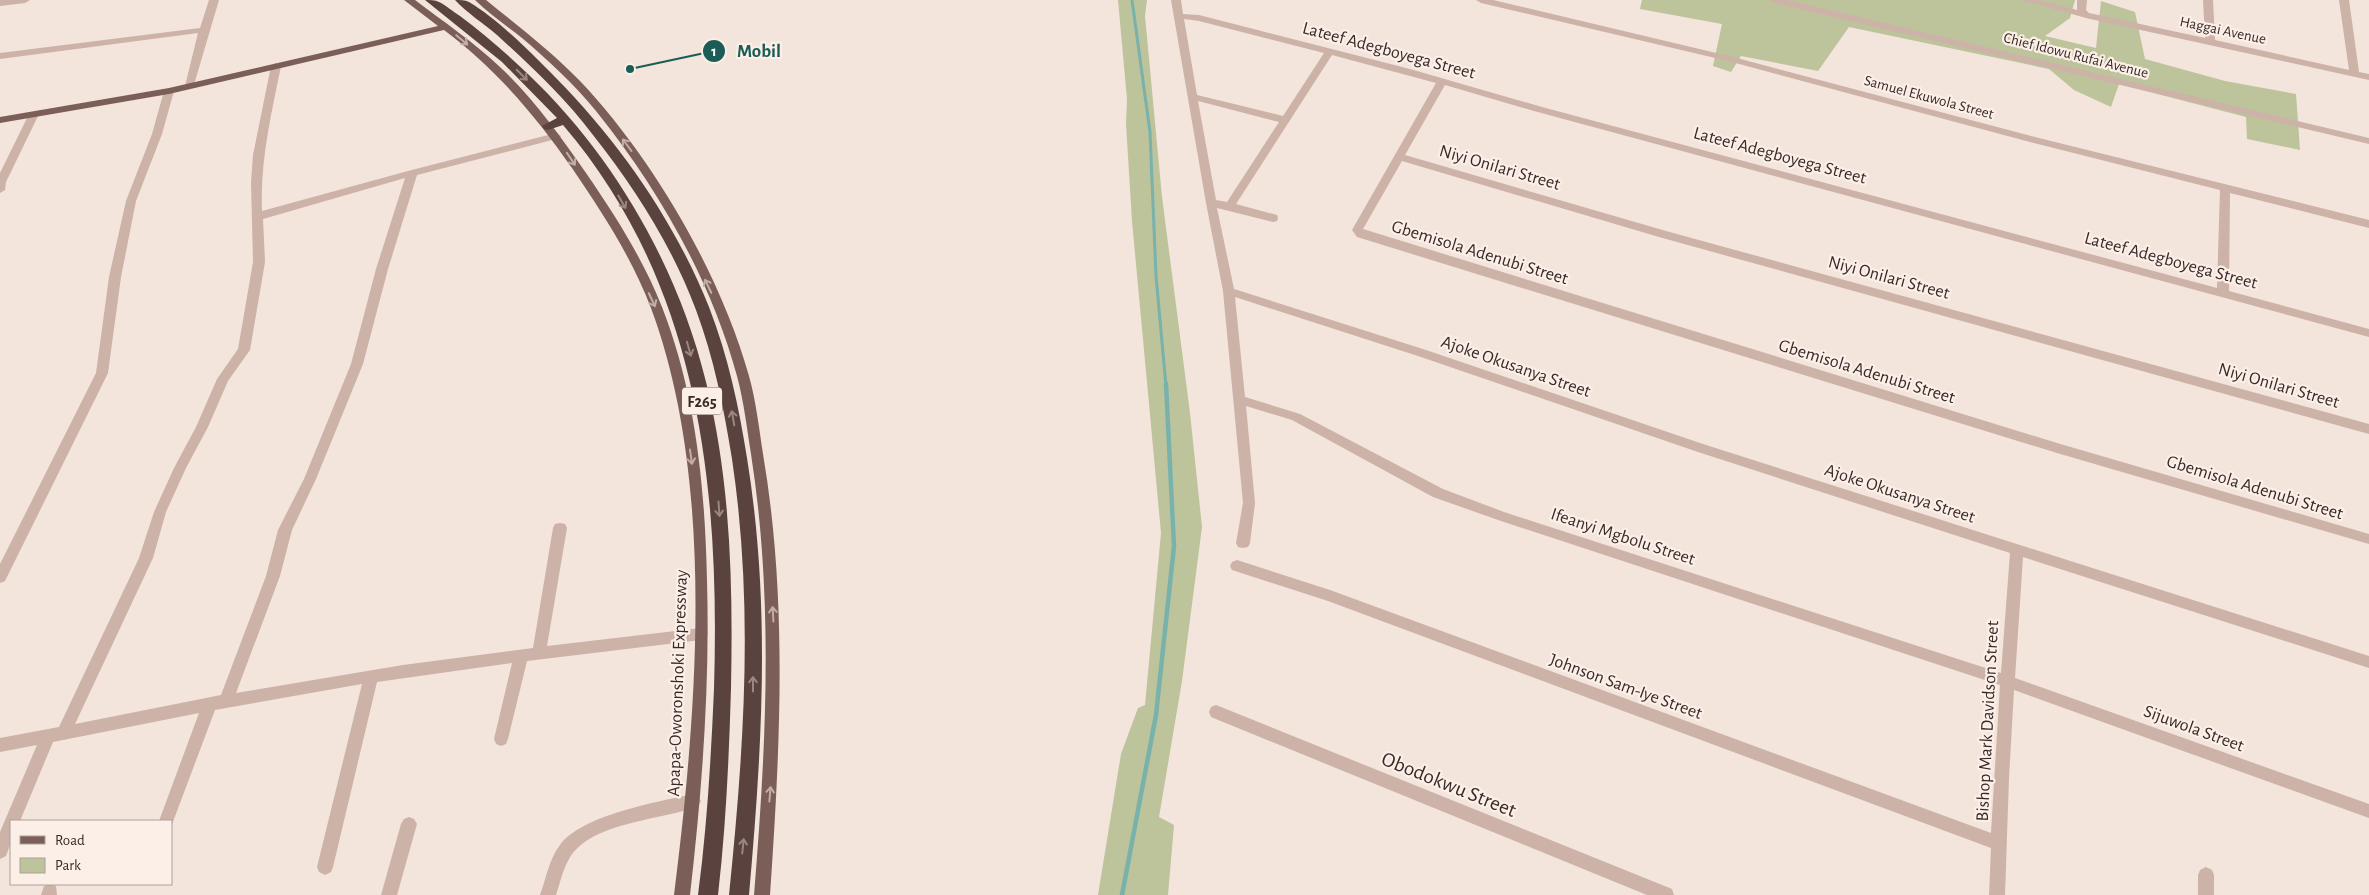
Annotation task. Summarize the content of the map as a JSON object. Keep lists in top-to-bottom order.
{
  "streets": {
    "highway": ["F265"],
    "main road": ["Apapa-Oworonshoki Expressway"],
    "street": [
      "Haggai Avenue",
      "Lateef Adegboyega Street",
      "Chief Idowu Rufai Avenue",
      "Samuel Ekuwola Street",
      "Niyi Onilari Street",
      "Gbemisola Adenubi Street",
      "Ajoke Okusanya Street",
      "Ifeanyi Mgbolu Street",
      "Johnson Sam-Iye Street",
      "Bishop Mark Davidson Street",
      "Sijuwola Street",
      "Obodokwu Street"
    ]
  },
  "crossings": [
    ["Niyi Onilari Street", "Gbemisola Adenubi Street"],
    ["Ajoke Okusanya Street", "Bishop Mark Davidson Street"],
    ["Ifeanyi Mgbolu Street", "Bishop Mark Davidson Street"],
    ["Ifeanyi Mgbolu Street", "Sijuwola Street"],
    ["Johnson Sam-Iye Street", "Bishop Mark Davidson Street"],
    ["Bishop Mark Davidson Street", "Sijuwola Street"]
  ],
  "places": ["Mobil"],
  "legend": ["Road", "Park"]
}
